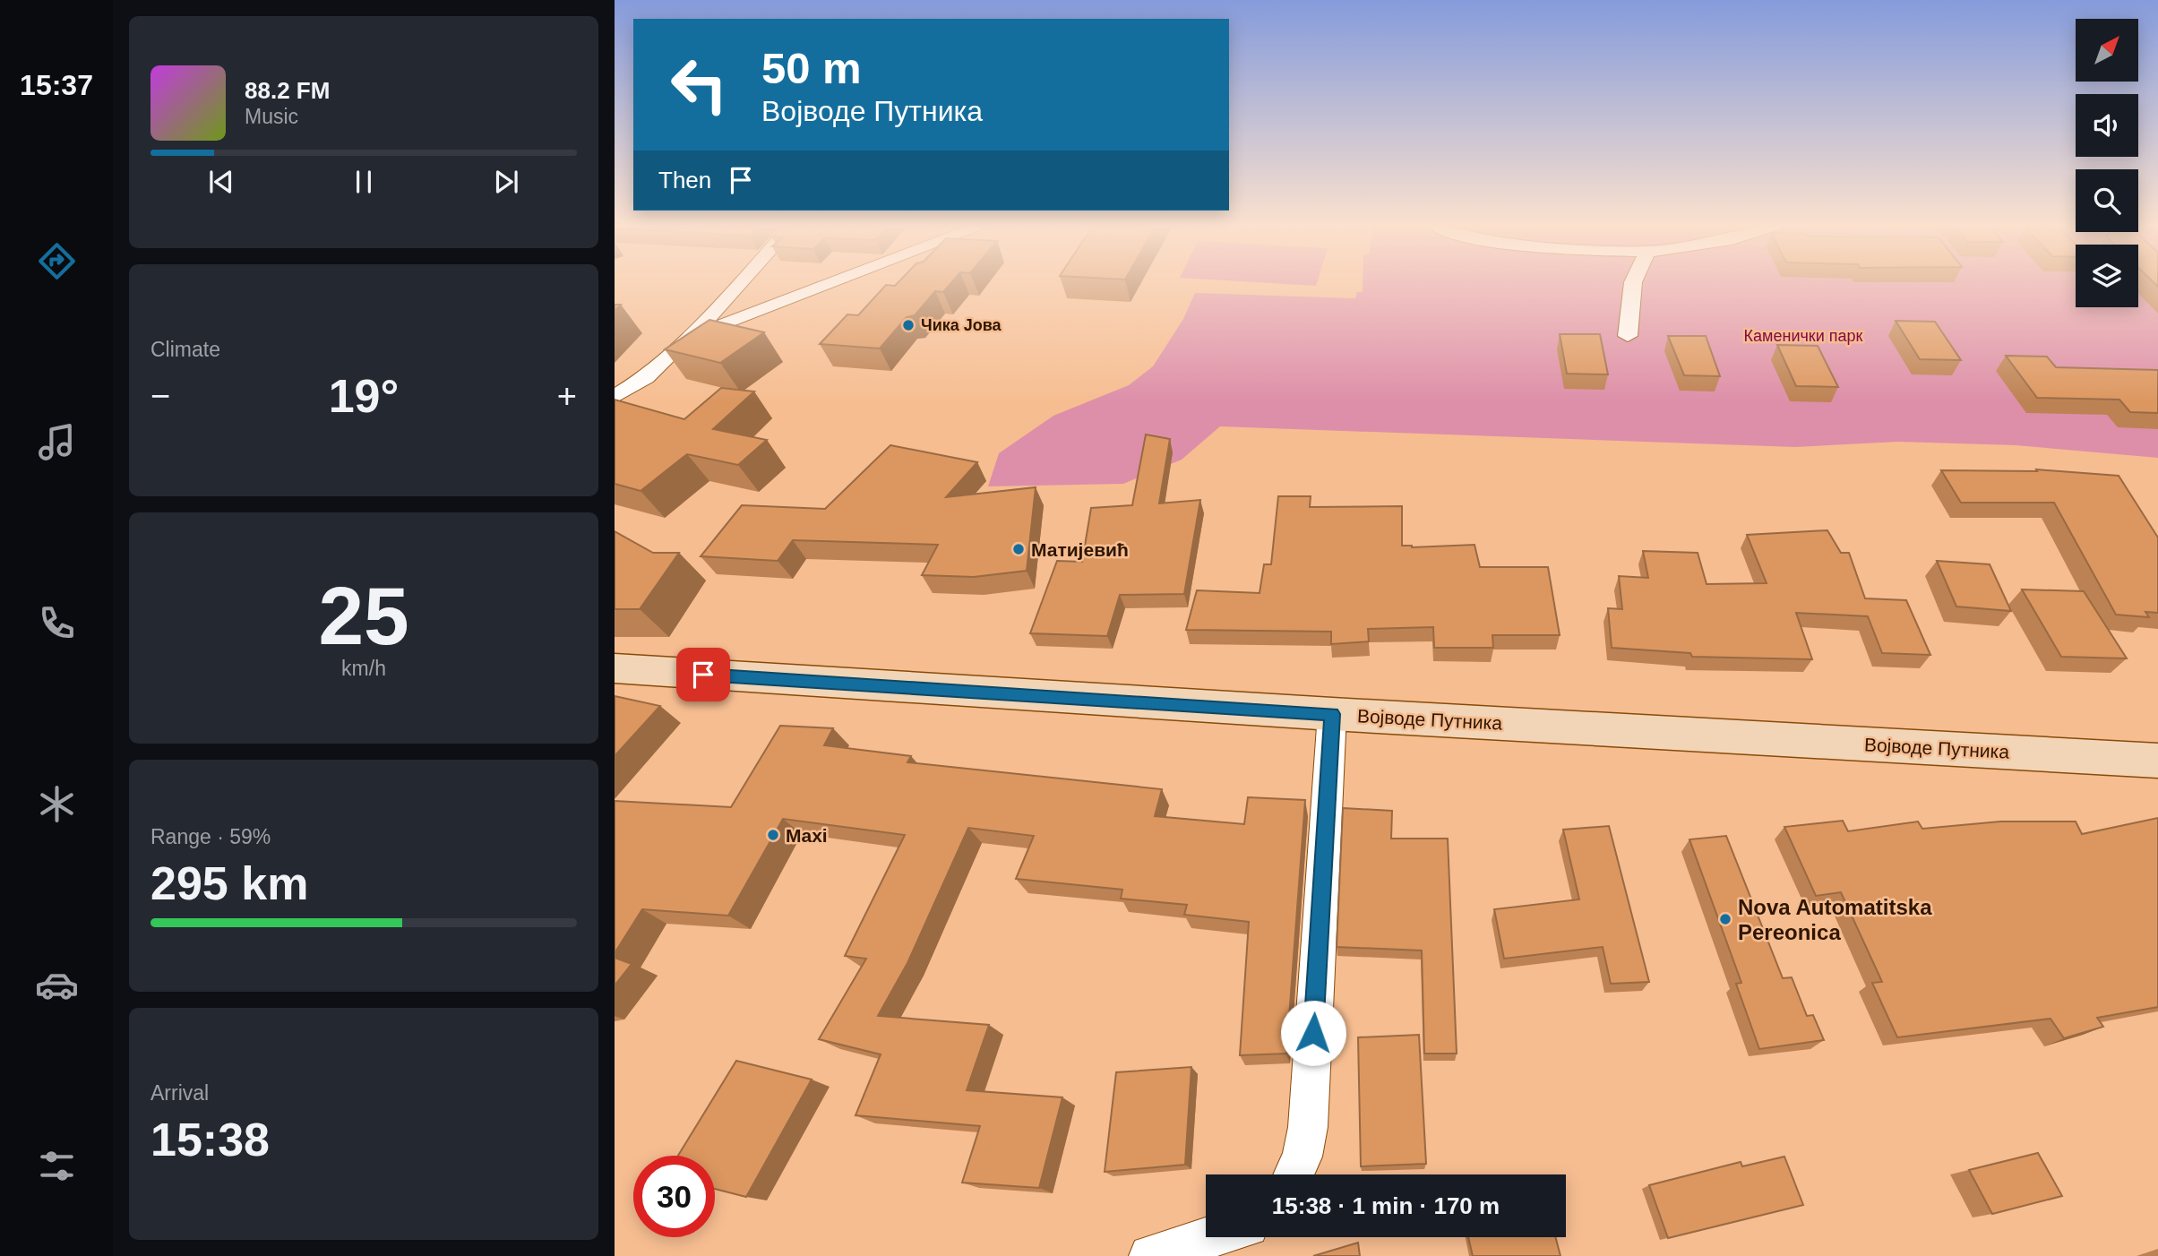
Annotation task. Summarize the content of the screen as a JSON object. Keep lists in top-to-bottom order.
{
  "streets": {
    "main road": ["Војводе Путника"]
  },
  "parks": ["Каменички парк"],
  "places": [
    "Чика Јова",
    "Матијевић",
    "Maxi",
    "Nova Automatitska Pereonica"
  ],
  "north": "top right",
  "page": {
    "tabs": "15:37",
    "turn": ["50 m", "Војводе Путника"],
    "song": ["88.2 FM", "Music"],
    "then": "Then",
    "tile": [
      "Climate",
      ["25", "km/h"],
      ["Range · 59%", "295 km"],
      ["Arrival", "15:38"]
    ],
    "heat": ["−", "19°", "+"],
    "limit": "30",
    "trip": "15:38 · 1 min · 170 m"
  }
}
